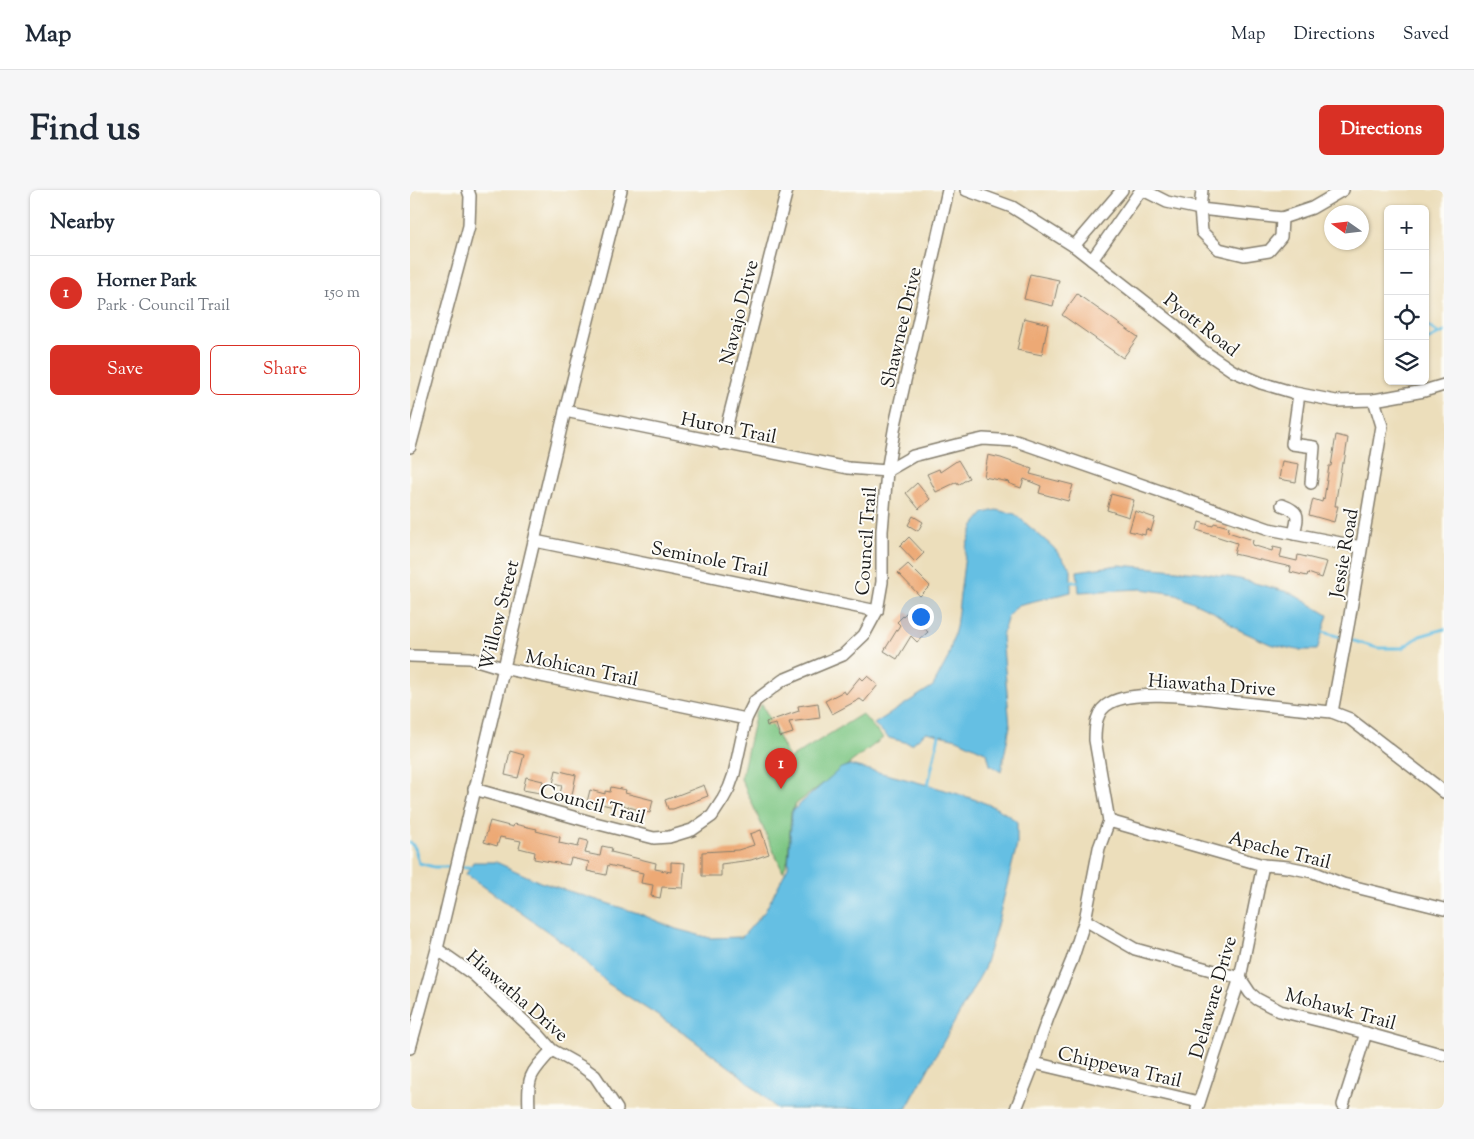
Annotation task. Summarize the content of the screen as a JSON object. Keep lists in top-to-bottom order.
{
  "streets": {
    "street": [
      "Navajo Drive",
      "Pyott Road",
      "Shawnee Drive",
      "Huron Trail",
      "Council Trail",
      "Jessie Road",
      "Seminole Trail",
      "Willow Street",
      "Mohican Trail",
      "Hiawatha Drive",
      "Apache Trail",
      "Delaware Drive",
      "Mohawk Trail",
      "Chippewa Trail"
    ]
  },
  "crossings": [
    ["Navajo Drive", "Huron Trail"],
    ["Pyott Road", "Jessie Road"],
    ["Shawnee Drive", "Huron Trail"],
    ["Shawnee Drive", "Council Trail"],
    ["Huron Trail", "Council Trail"],
    ["Huron Trail", "Willow Street"],
    ["Council Trail", "Jessie Road"],
    ["Council Trail", "Seminole Trail"],
    ["Council Trail", "Willow Street"],
    ["Council Trail", "Mohican Trail"],
    ["Jessie Road", "Hiawatha Drive"],
    ["Seminole Trail", "Willow Street"],
    ["Willow Street", "Mohican Trail"],
    ["Willow Street", "Hiawatha Drive"],
    ["Hiawatha Drive", "Apache Trail"],
    ["Apache Trail", "Delaware Drive"],
    ["Delaware Drive", "Mohawk Trail"],
    ["Delaware Drive", "Chippewa Trail"]
  ],
  "north": "left",
  "page": {
    "header": "Map",
    "nav": ["Map", "Directions", "Saved"],
    "title": "Find us",
    "buttons": [
      "Directions",
      ["Save", "Share"]
    ],
    "heading": "Nearby",
    "map_buttons": ["+", "−"],
    "list": [
      {
        "mark": "1",
        "name": "Horner Park",
        "note": "Park · Council Trail",
        "value": "150 m"
      }
    ],
    "pins": "1"
  }
}
